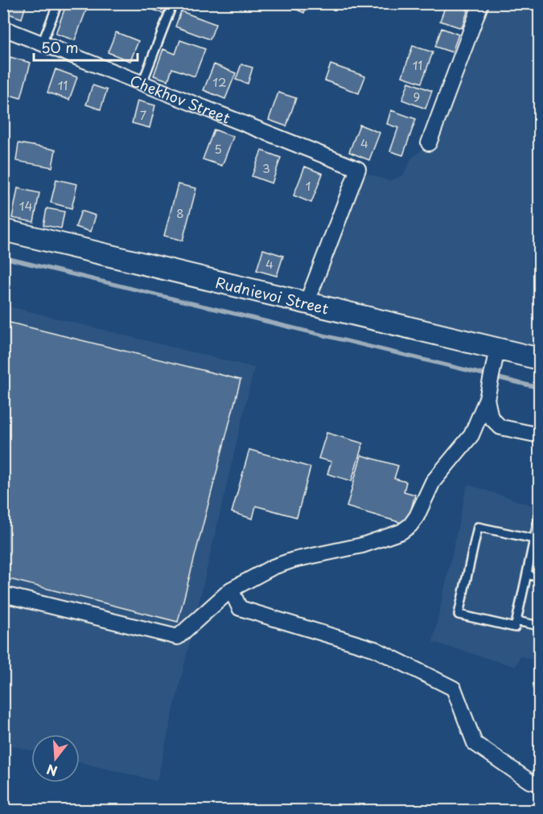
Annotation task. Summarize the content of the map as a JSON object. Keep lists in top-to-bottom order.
{
  "streets": {
    "street": ["Chekhov Street", "Rudnievoi Street"]
  },
  "crossings": [
    ["Chekhov Street", "Rudnievoi Street"]
  ],
  "house_numbers": [
    "11",
    "12",
    "11",
    "9",
    "7",
    "4",
    "5",
    "3",
    "1",
    "14",
    "8",
    "4"
  ],
  "scale_bar": "50 m",
  "north": "bottom"
}
